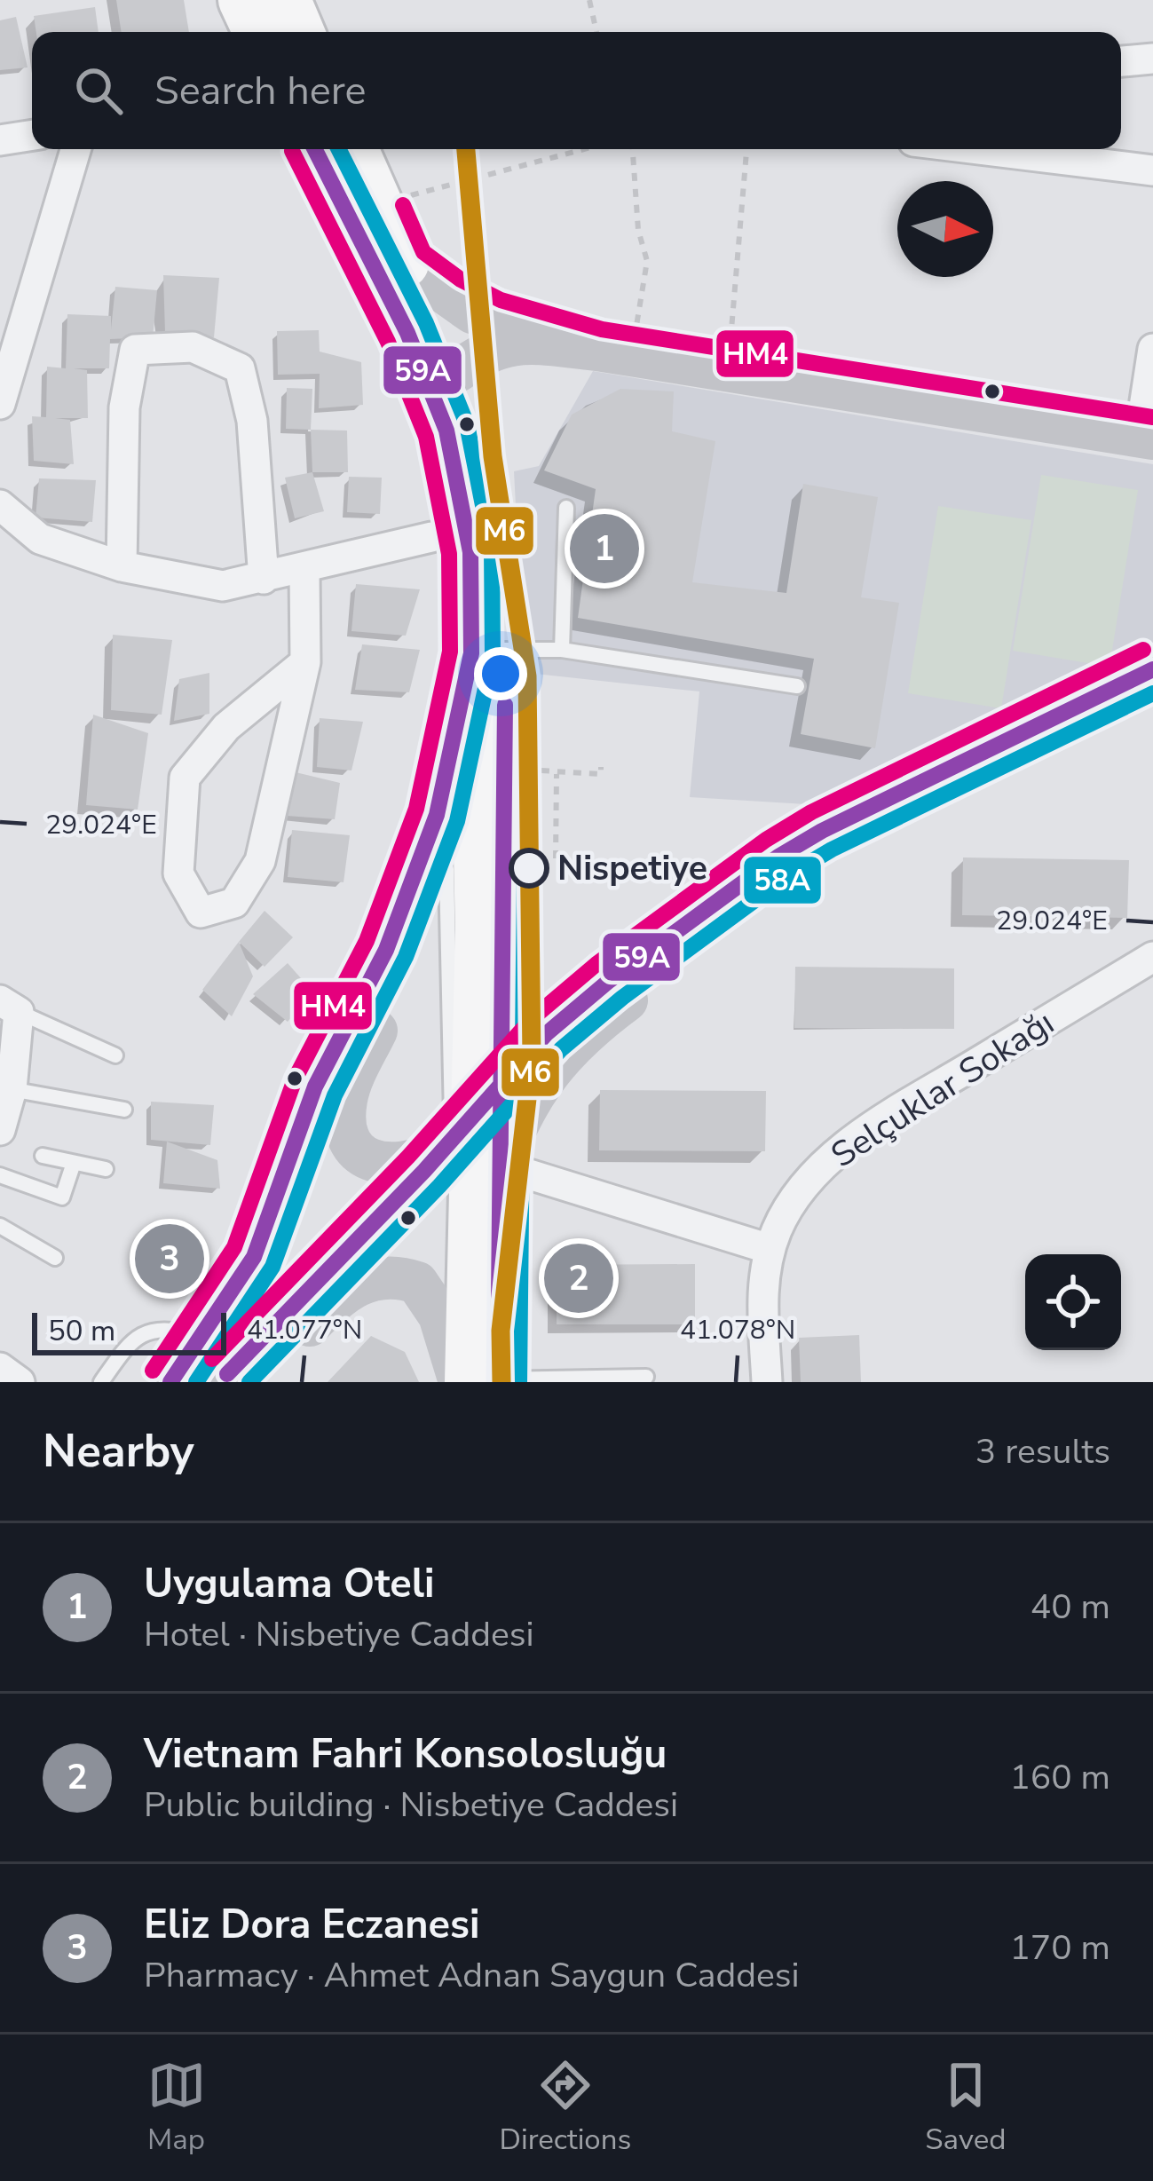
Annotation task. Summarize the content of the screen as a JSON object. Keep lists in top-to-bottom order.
{
  "streets": {
    "street": ["Selçuklar Sokağı"]
  },
  "places": ["Nispetiye"],
  "lines": [
    "transit line M6",
    "transit line 59A",
    "transit line 58A",
    "transit line HM4"
  ],
  "scale_bar": "50 m",
  "north": "right",
  "page": {
    "search": "Search here",
    "pins": ["1", "3", "2"],
    "scale": "50 m",
    "heading": ["Nearby", "3 results"],
    "list": [
      {
        "mark": "1",
        "name": "Uygulama Oteli",
        "note": "Hotel · Nisbetiye Caddesi",
        "value": "40 m"
      },
      {
        "mark": "2",
        "name": "Vietnam Fahri Konsolosluğu",
        "note": "Public building · Nisbetiye Caddesi",
        "value": "160 m"
      },
      {
        "mark": "3",
        "name": "Eliz Dora Eczanesi",
        "note": "Pharmacy · Ahmet Adnan Saygun Caddesi",
        "value": "170 m"
      }
    ],
    "nav": ["Map", "Directions", "Saved"]
  },
  "coordinates": ["29.024°E", "41.077°N", "41.078°N"]
}
